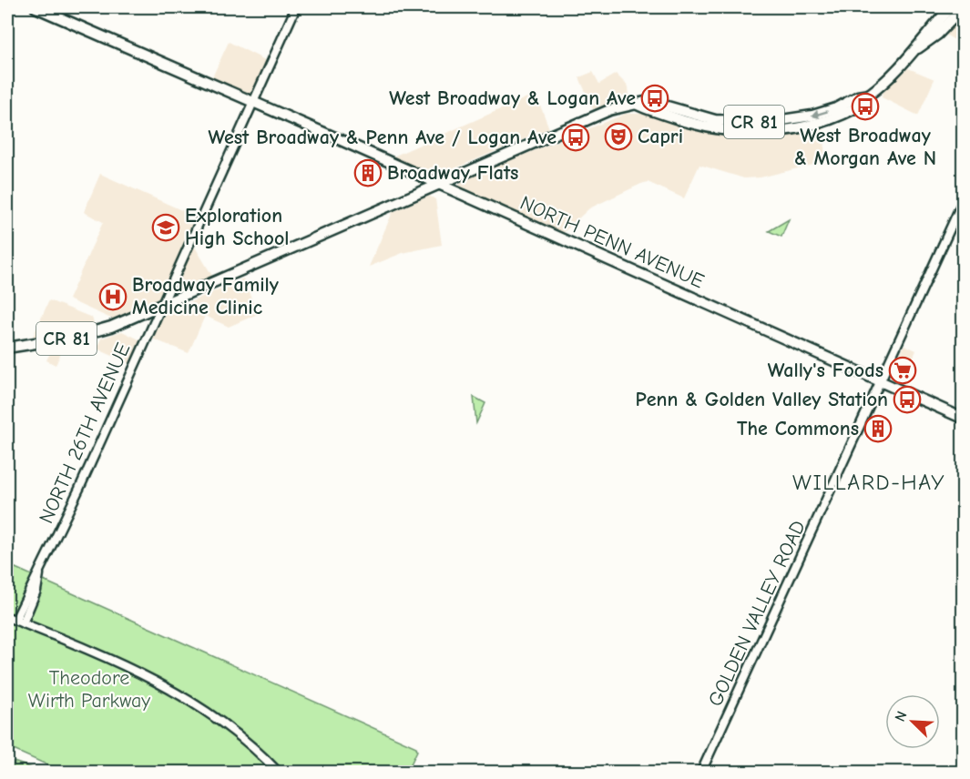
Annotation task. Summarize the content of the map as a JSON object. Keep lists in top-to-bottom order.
{
  "streets": {
    "main road": ["CR 81", "NORTH PENN AVENUE"],
    "street": ["NORTH 26TH AVENUE", "GOLDEN VALLEY ROAD"]
  },
  "crossings": [
    ["CR 81", "NORTH PENN AVENUE"],
    ["CR 81", "NORTH 26TH AVENUE"],
    ["NORTH PENN AVENUE", "NORTH 26TH AVENUE"],
    ["NORTH PENN AVENUE", "GOLDEN VALLEY ROAD"]
  ],
  "districts": ["WILLARD-HAY"],
  "parks": ["Theodore Wirth Parkway"],
  "places": {
    "bus stop": [
      "West Broadway & Logan Ave",
      "West Broadway & Morgan Ave N",
      "West Broadway & Penn Ave / Logan Ave",
      "Penn & Golden Valley Station"
    ],
    "theatre": ["Capri"],
    "building": ["Broadway Flats", "The Commons"],
    "school or university": ["Exploration High School"],
    "hospital": ["Broadway Family Medicine Clinic"],
    "supermarket": ["Wally's Foods"]
  },
  "north": "top left"
}
